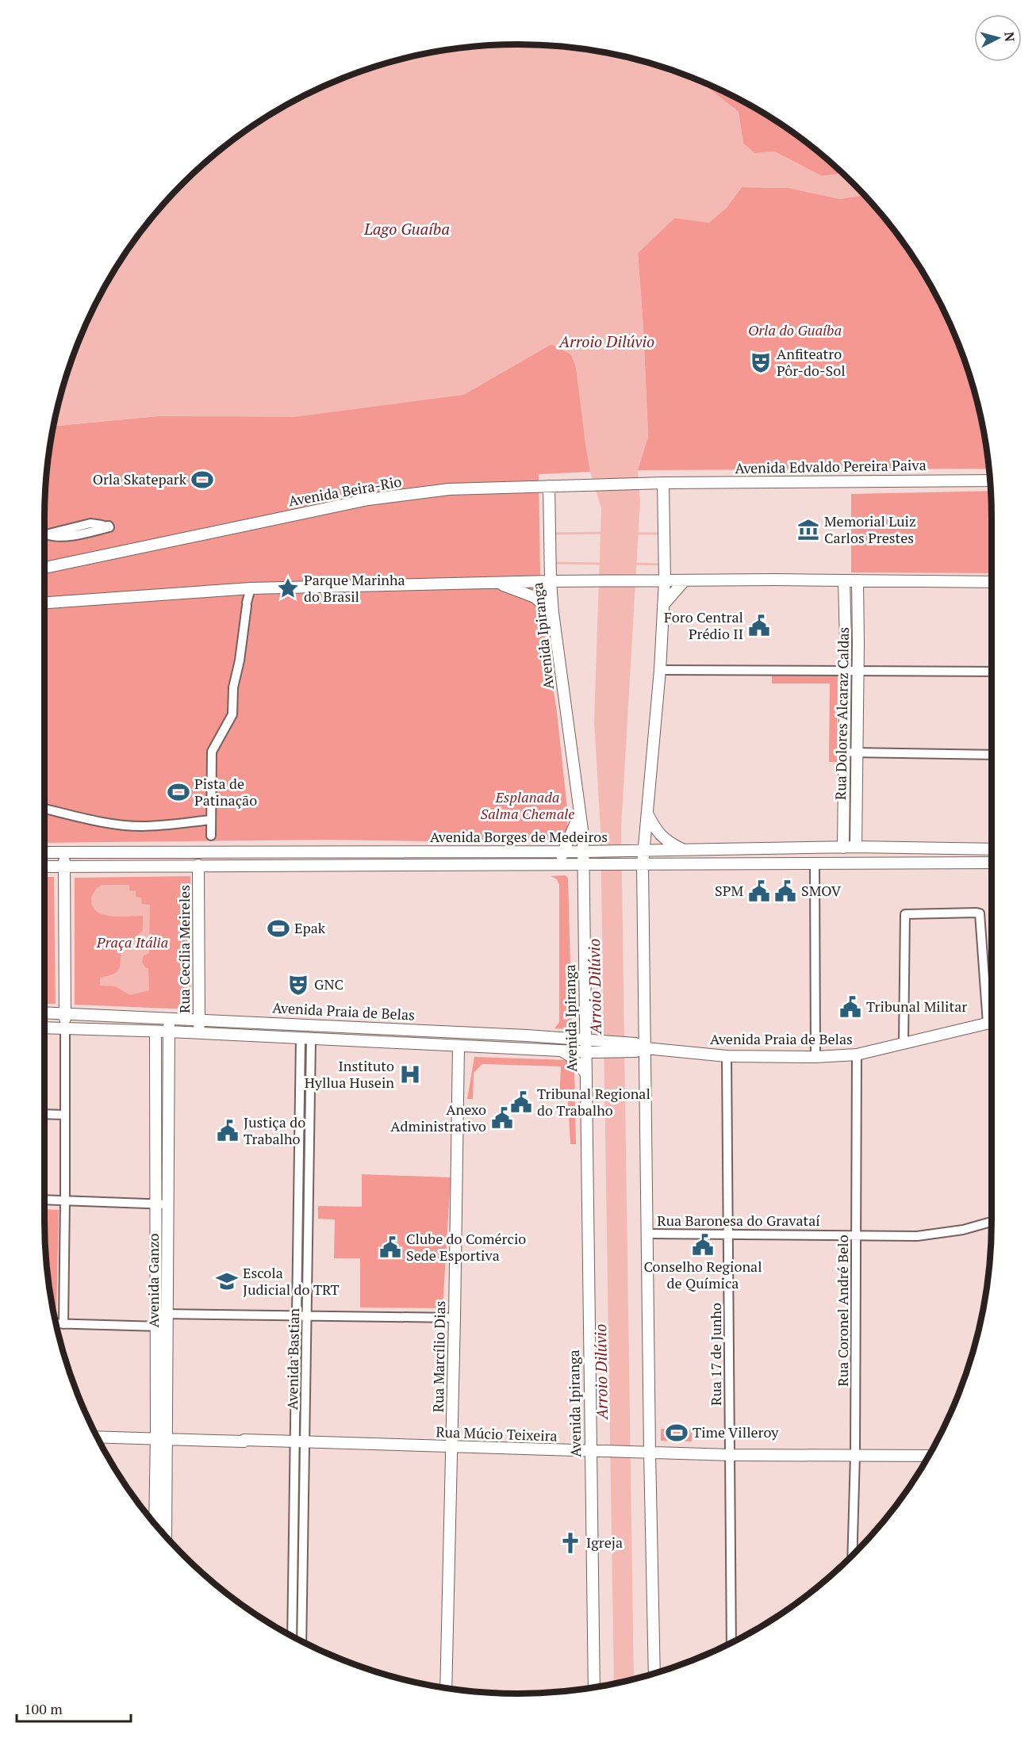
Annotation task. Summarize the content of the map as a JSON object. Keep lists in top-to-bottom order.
{
  "streets": {
    "main road": [
      "Avenida Edvaldo Pereira Paiva",
      "Avenida Beira-Rio",
      "Avenida Ipiranga",
      "Rua Dolores Alcaraz Caldas",
      "Avenida Borges de Medeiros",
      "Rua Cecília Meireles",
      "Avenida Praia de Belas",
      "Avenida Ganzo",
      "Rua Marcílio Dias",
      "Rua Múcio Teixeira"
    ],
    "street": [
      "Rua Baronesa do Gravataí",
      "Rua Coronel André Belo",
      "Rua 17 de Junho",
      "Avenida Bastian"
    ]
  },
  "crossings": [
    ["Avenida Edvaldo Pereira Paiva", "Avenida Beira-Rio"],
    ["Avenida Beira-Rio", "Avenida Ipiranga"],
    ["Avenida Ipiranga", "Avenida Borges de Medeiros"],
    ["Avenida Ipiranga", "Avenida Praia de Belas"],
    ["Avenida Ipiranga", "Rua Múcio Teixeira"],
    ["Rua Dolores Alcaraz Caldas", "Avenida Borges de Medeiros"],
    ["Avenida Borges de Medeiros", "Rua Cecília Meireles"],
    ["Rua Cecília Meireles", "Avenida Praia de Belas"],
    ["Avenida Praia de Belas", "Avenida Ganzo"],
    ["Avenida Praia de Belas", "Rua Coronel André Belo"],
    ["Avenida Praia de Belas", "Rua 17 de Junho"],
    ["Avenida Praia de Belas", "Rua Marcílio Dias"],
    ["Avenida Praia de Belas", "Avenida Bastian"],
    ["Rua Baronesa do Gravataí", "Rua Coronel André Belo"],
    ["Rua Baronesa do Gravataí", "Rua 17 de Junho"],
    ["Avenida Ganzo", "Rua Múcio Teixeira"],
    ["Rua Coronel André Belo", "Rua Múcio Teixeira"],
    ["Rua 17 de Junho", "Rua Múcio Teixeira"],
    ["Rua Marcílio Dias", "Rua Múcio Teixeira"],
    ["Avenida Bastian", "Rua Múcio Teixeira"]
  ],
  "water": ["Lago Guaíba", "Arroio Dilúvio"],
  "parks": ["Orla do Guaíba", "Esplanada Salma Chemale", "Praça Itália"],
  "places": {
    "theatre": ["Anfiteatro Pôr-do-Sol", "GNC"],
    "sports": [
      "Orla Skatepark",
      "Pista de Patinação",
      "Epak",
      "Time Villeroy"
    ],
    "museum": ["Memorial Luiz Carlos Prestes"],
    "place": ["Parque Marinha do Brasil"],
    "public building": [
      "Foro Central Prédio II",
      "SPM",
      "SMOV",
      "Tribunal Militar",
      "Tribunal Regional do Trabalho",
      "Anexo Administrativo",
      "Justiça do Trabalho",
      "Conselho Regional de Química",
      "Clube do Comércio Sede Esportiva"
    ],
    "hospital": ["Instituto Hyllua Husein"],
    "school or university": ["Escola Judicial do TRT"],
    "church": ["Igreja"]
  },
  "scale_bar": "100 m",
  "north": "right"
}
